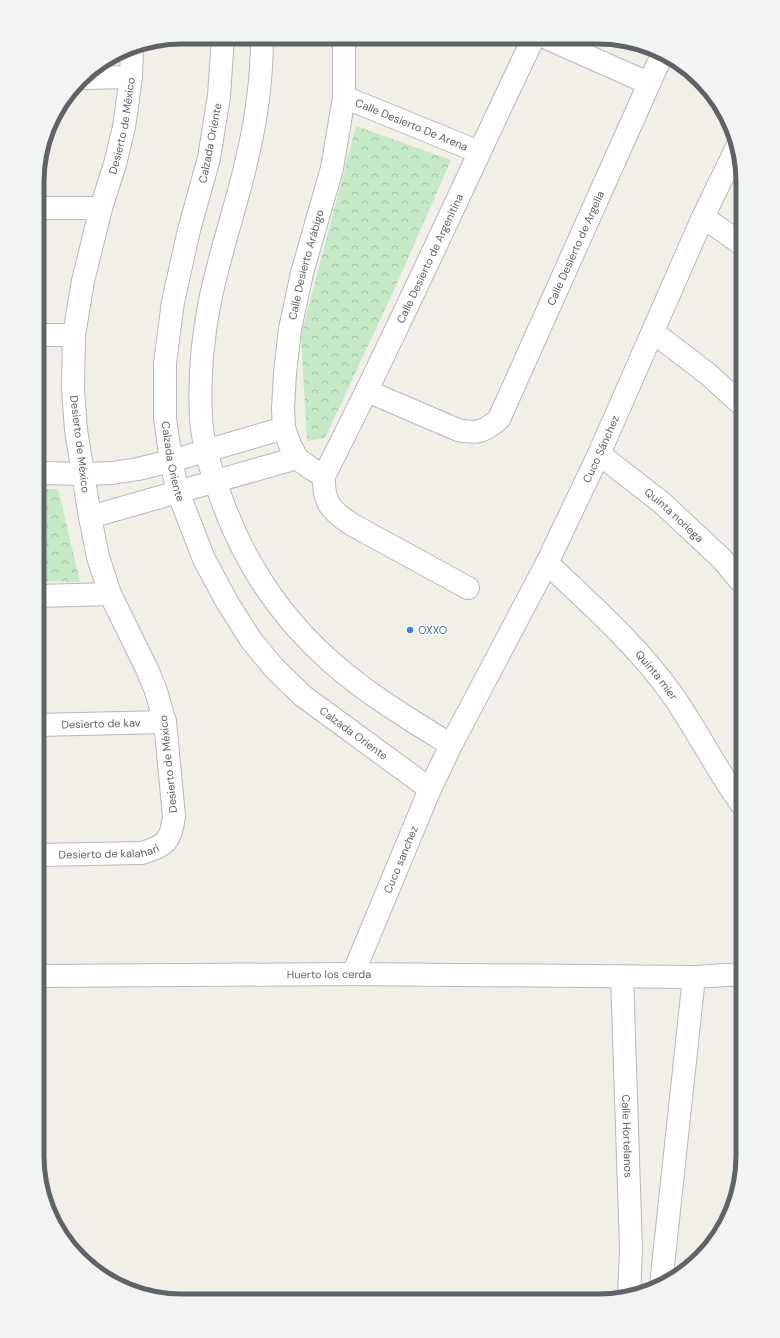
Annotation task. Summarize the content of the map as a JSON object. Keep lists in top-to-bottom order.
{
  "streets": {
    "street": [
      "Calle Desierto De Arena",
      "Desierto de México",
      "Calzada Oriente",
      "Calle Desierto de Argelia",
      "Calle Desierto de Argenitina",
      "Calle Desierto Arábigo",
      "Cuco Sánchez",
      "Quinta noriega",
      "Quinta mier",
      "Desierto de kav",
      "Desierto de kalahari",
      "Cuco sanchez",
      "Huerto los cerda",
      "Calle Hortelanos"
    ]
  },
  "crossings": [
    ["Calle Desierto De Arena", "Calle Desierto de Argenitina"],
    ["Calle Desierto De Arena", "Calle Desierto Arábigo"],
    ["Desierto de México", "Desierto de kav"],
    ["Desierto de México", "Desierto de kalahari"],
    ["Calzada Oriente", "Cuco sanchez"],
    ["Calle Desierto de Argelia", "Calle Desierto de Argenitina"],
    ["Calle Desierto de Argenitina", "Calle Desierto Arábigo"],
    ["Cuco Sánchez", "Quinta noriega"],
    ["Cuco Sánchez", "Quinta mier"],
    ["Cuco Sánchez", "Cuco sanchez"],
    ["Cuco sanchez", "Huerto los cerda"],
    ["Huerto los cerda", "Calle Hortelanos"]
  ],
  "places": ["OXXO"]
}
